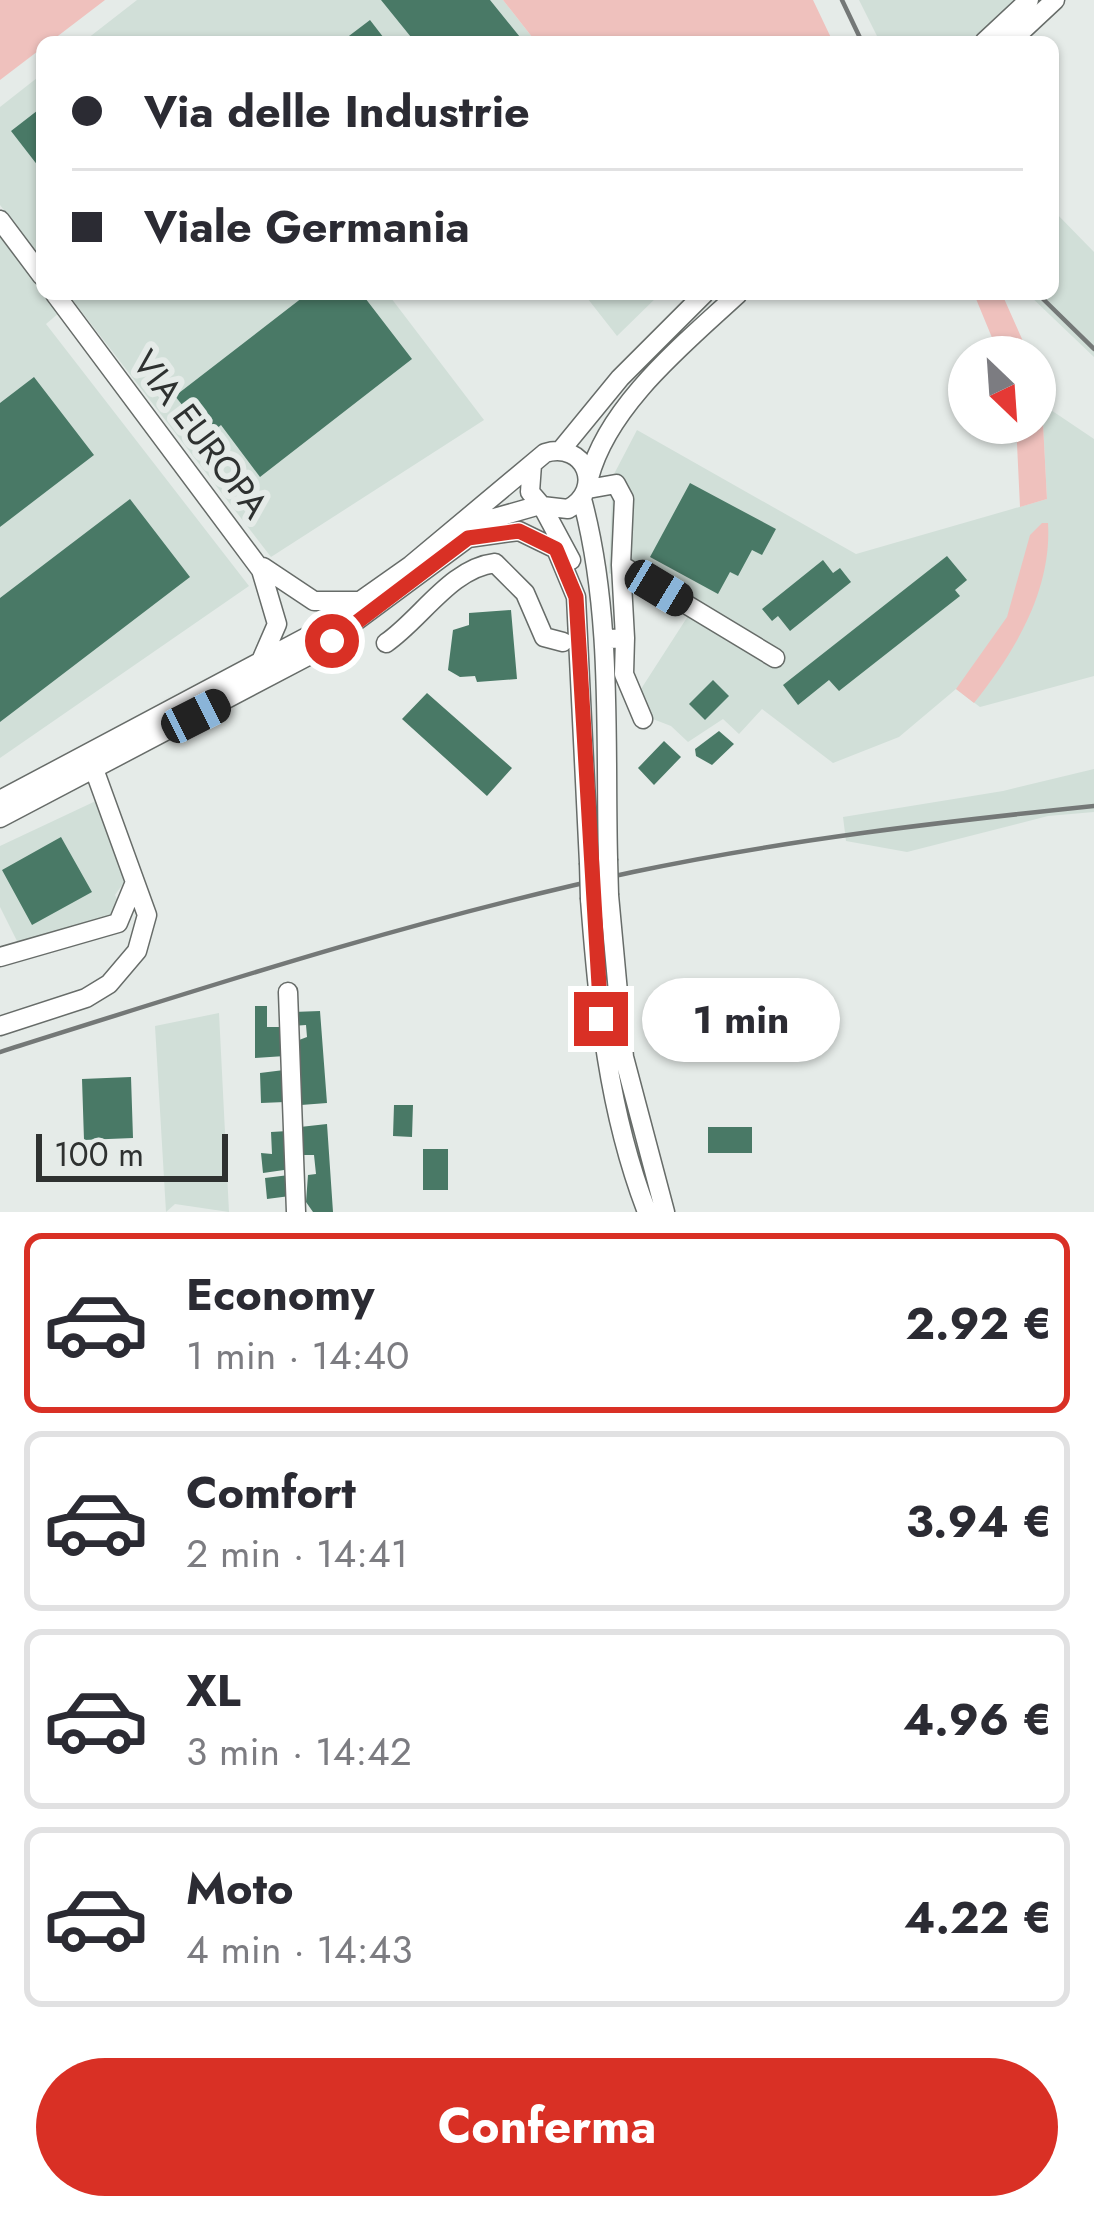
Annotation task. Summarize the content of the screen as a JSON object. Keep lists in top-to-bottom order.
{
  "streets": {
    "street": ["VIA EUROPA"]
  },
  "scale_bar": "100 m",
  "north": "bottom right",
  "page": {
    "banner": ["Via delle Industrie", "Viale Germania"],
    "bubble": "1 min",
    "scale": "100 m",
    "list": [
      {
        "name": "Economy",
        "note": "1 min · 14:40",
        "value": "2.92 €"
      },
      {
        "name": "Comfort",
        "note": "2 min · 14:41",
        "value": "3.94 €"
      },
      {
        "name": "XL",
        "note": "3 min · 14:42",
        "value": "4.96 €"
      },
      {
        "name": "Moto",
        "note": "4 min · 14:43",
        "value": "4.22 €"
      }
    ],
    "buttons": "Conferma"
  }
}
